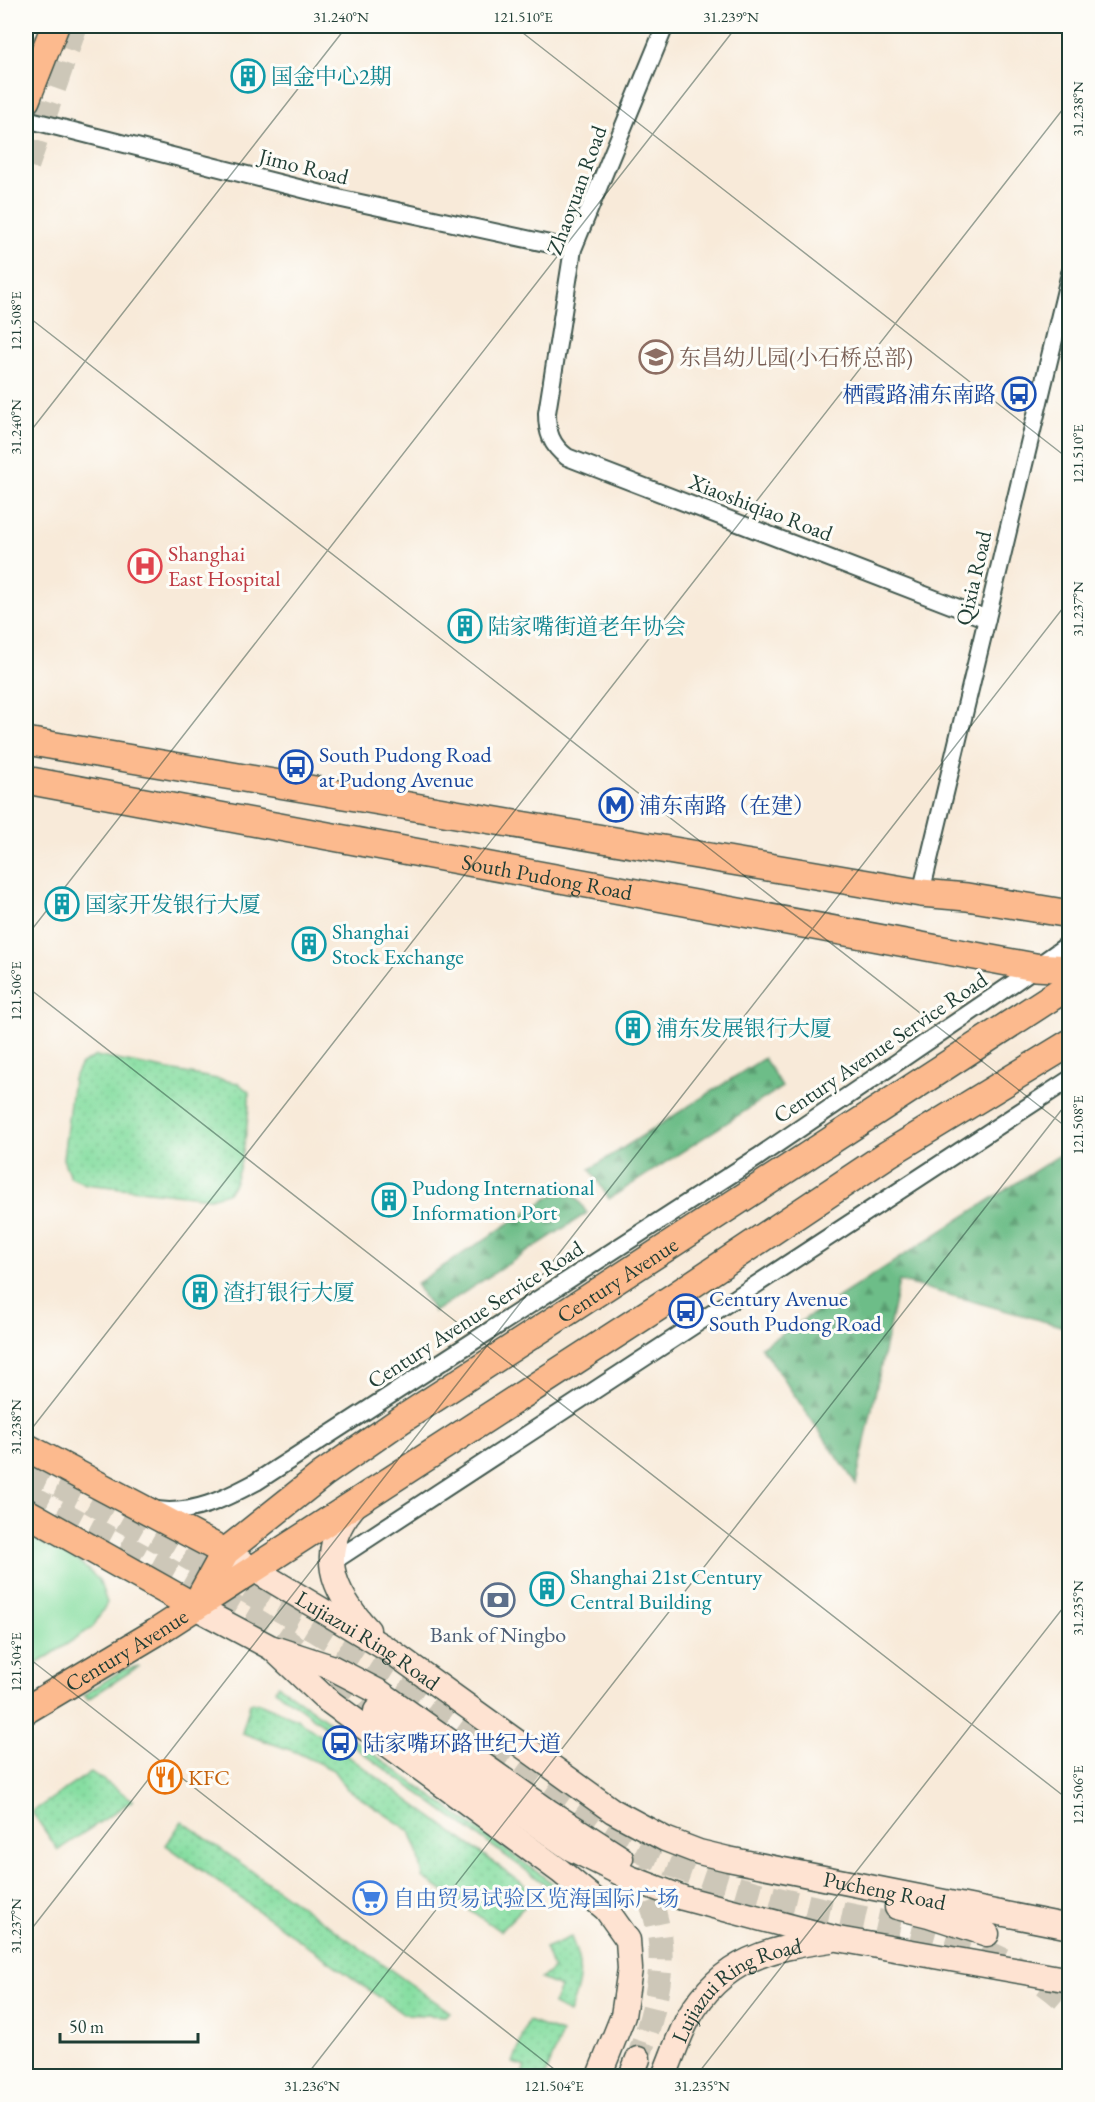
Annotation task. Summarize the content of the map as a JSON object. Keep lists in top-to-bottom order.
{
  "streets": {
    "main road": [
      "South Pudong Road",
      "Century Avenue",
      "Lujiazui Ring Road",
      "Pucheng Road"
    ],
    "street": [
      "Jimo Road",
      "Zhaoyuan Road",
      "Xiaoshiqiao Road",
      "Qixia Road",
      "Century Avenue Service Road"
    ]
  },
  "crossings": [
    ["Jimo Road", "Zhaoyuan Road"],
    ["Zhaoyuan Road", "Xiaoshiqiao Road"],
    ["Xiaoshiqiao Road", "Qixia Road"],
    ["Qixia Road", "South Pudong Road"],
    ["South Pudong Road", "Century Avenue Service Road"],
    ["Century Avenue Service Road", "Lujiazui Ring Road"],
    ["Century Avenue", "Lujiazui Ring Road"],
    ["Lujiazui Ring Road", "Pucheng Road"]
  ],
  "places": {
    "building": [
      "国金中心2期",
      "陆家嘴街道老年协会",
      "国家开发银行大厦",
      "Shanghai Stock Exchange",
      "浦东发展银行大厦",
      "Pudong International Information Port",
      "渣打银行大厦",
      "Shanghai 21st Century Central Building"
    ],
    "school or university": ["东昌幼儿园(小石桥总部)"],
    "bus stop": [
      "栖霞路浦东南路",
      "South Pudong Road at Pudong Avenue",
      "Century Avenue South Pudong Road",
      "陆家嘴环路世纪大道"
    ],
    "hospital": ["Shanghai East Hospital"],
    "metro station": ["浦东南路（在建）"],
    "bank": ["Bank of Ningbo"],
    "restaurant": ["KFC"],
    "supermarket": ["自由贸易试验区览海国际广场"]
  },
  "scale_bar": "50 m",
  "coordinates": [
    "31.240°N",
    "121.510°E",
    "31.239°N",
    "31.238°N",
    "121.508°E",
    "31.237°N",
    "121.506°E",
    "31.235°N",
    "121.504°E",
    "31.236°N"
  ]
}
